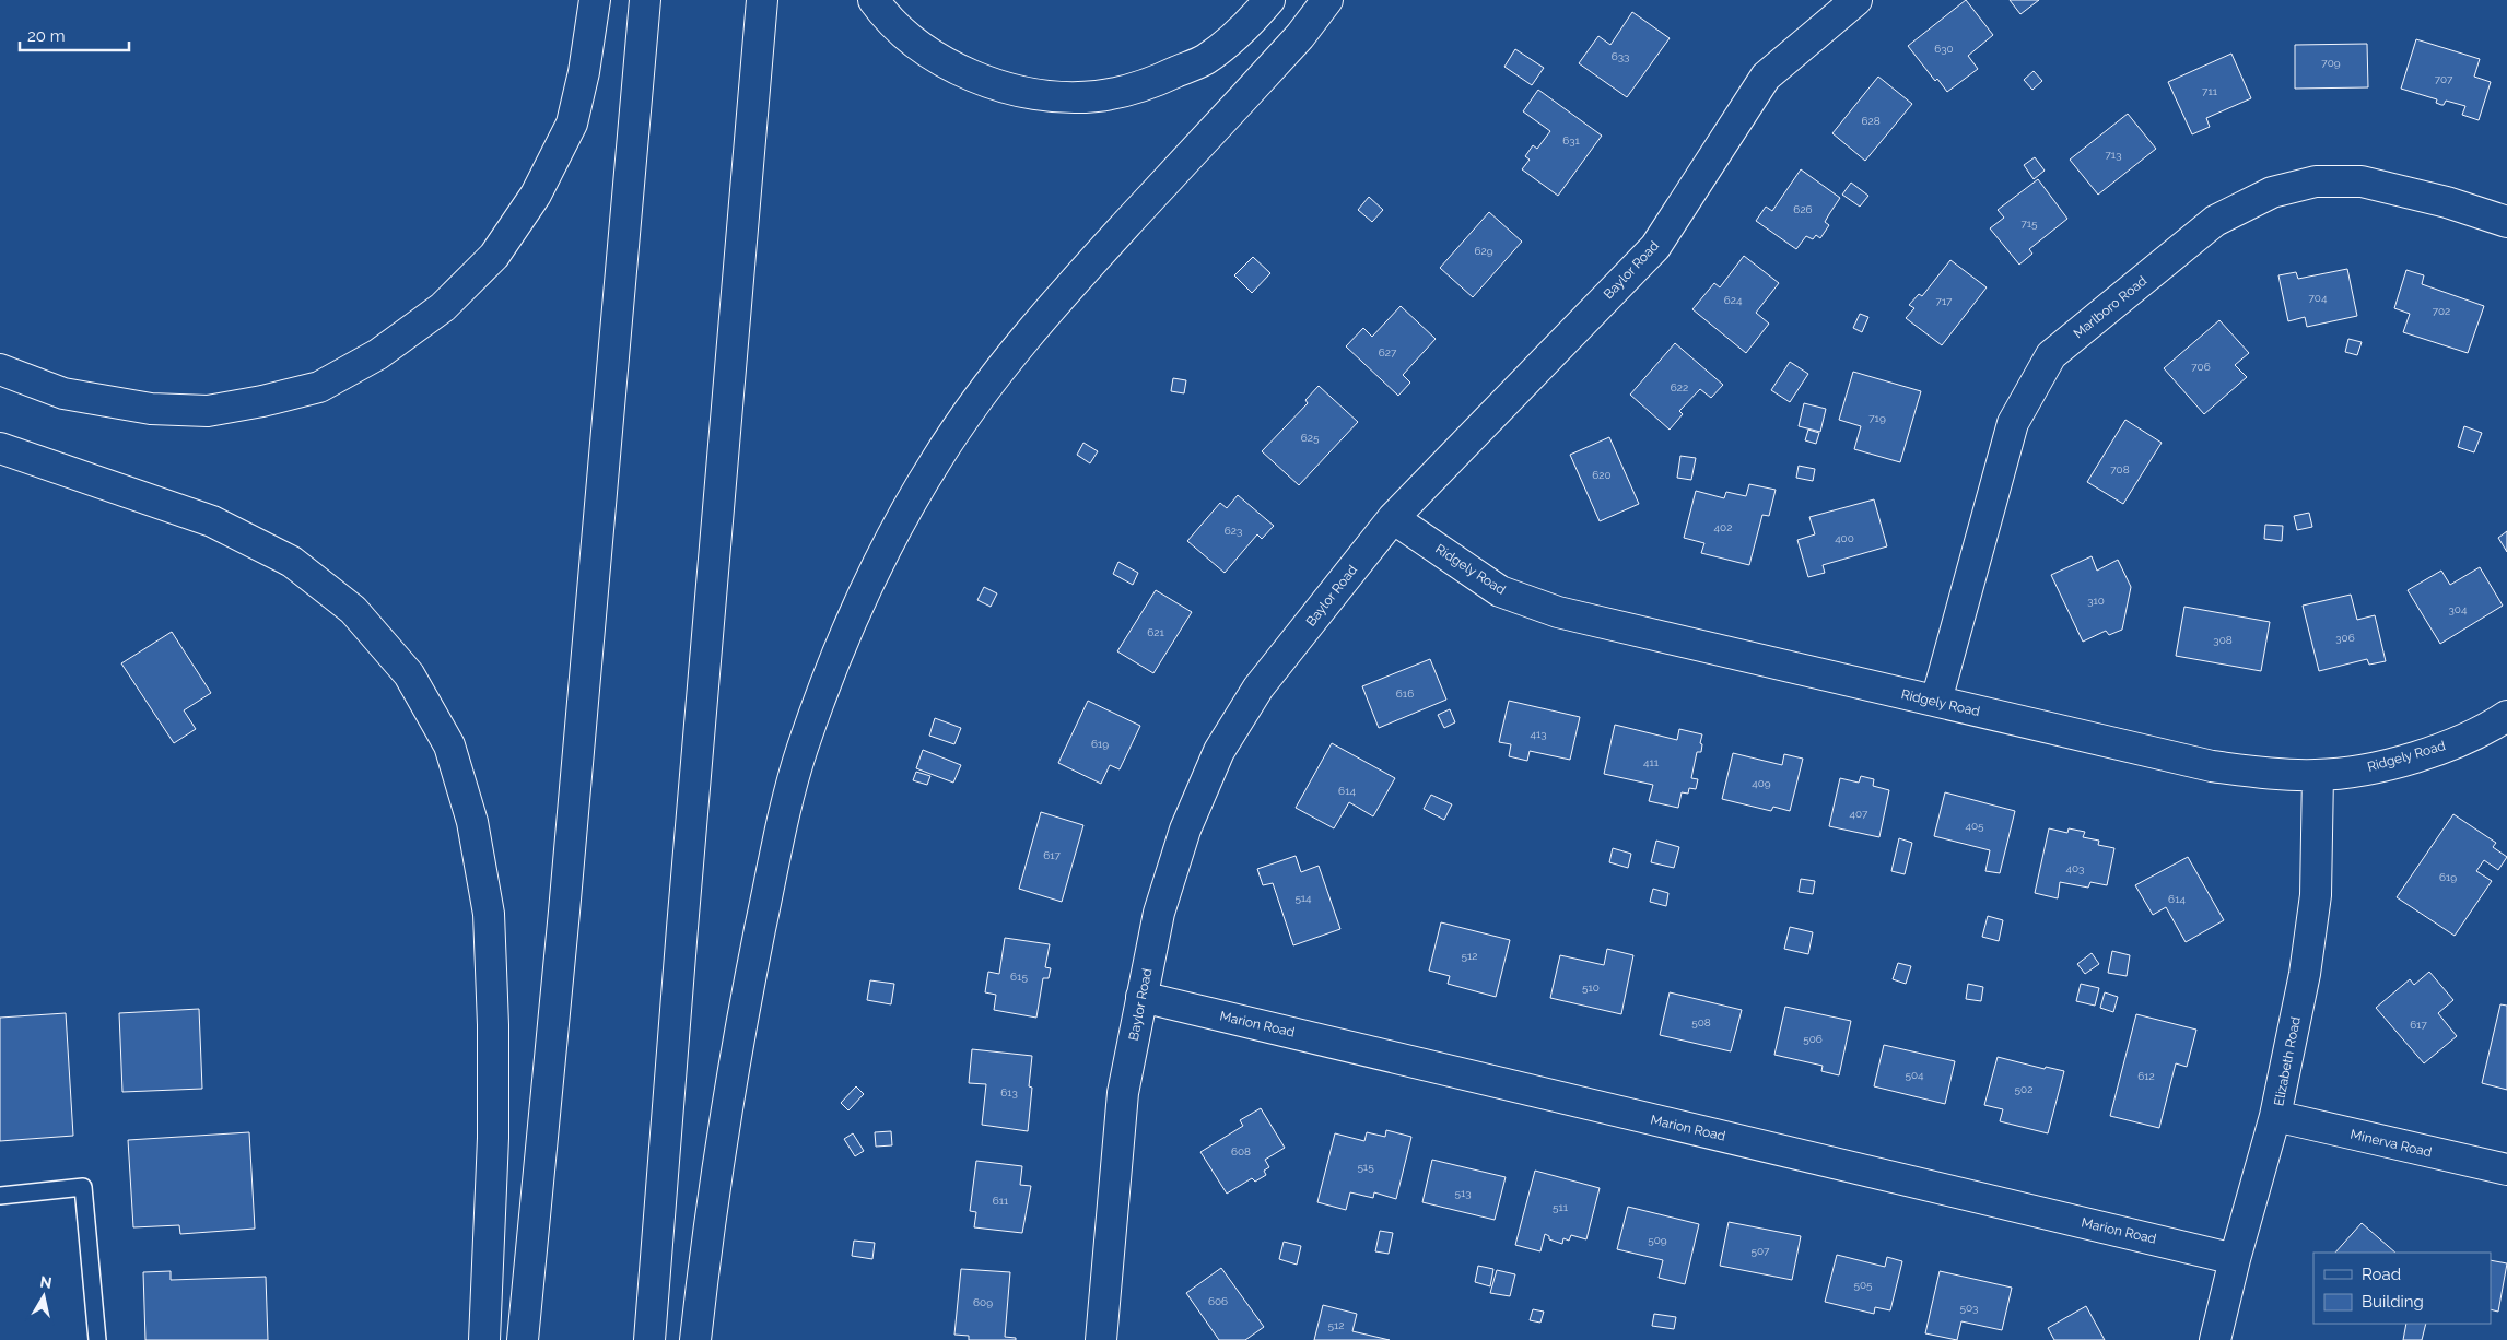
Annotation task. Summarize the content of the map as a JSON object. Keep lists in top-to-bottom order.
{
  "streets": {
    "main road": [
      "Baylor Road",
      "Marlboro Road",
      "Ridgely Road",
      "Marion Road",
      "Elizabeth Road",
      "Minerva Road"
    ]
  },
  "crossings": [
    ["Baylor Road", "Ridgely Road"],
    ["Baylor Road", "Marion Road"],
    ["Marlboro Road", "Ridgely Road"],
    ["Ridgely Road", "Elizabeth Road"],
    ["Marion Road", "Elizabeth Road"],
    ["Elizabeth Road", "Minerva Road"]
  ],
  "house_numbers": [
    "630",
    "633",
    "709",
    "707",
    "711",
    "628",
    "631",
    "713",
    "626",
    "715",
    "629",
    "704",
    "624",
    "717",
    "702",
    "627",
    "706",
    "622",
    "719",
    "625",
    "708",
    "620",
    "402",
    "623",
    "400",
    "310",
    "304",
    "621",
    "306",
    "308",
    "616",
    "413",
    "619",
    "411",
    "409",
    "614",
    "407",
    "405",
    "617",
    "403",
    "619",
    "514",
    "614",
    "512",
    "615",
    "510",
    "508",
    "617",
    "506",
    "504",
    "612",
    "502",
    "613",
    "608",
    "515",
    "513",
    "611",
    "511",
    "509",
    "507",
    "505",
    "606",
    "609",
    "503",
    "512"
  ],
  "legend": ["Road", "Building"],
  "scale_bar": "20 m",
  "north": "top"
}
